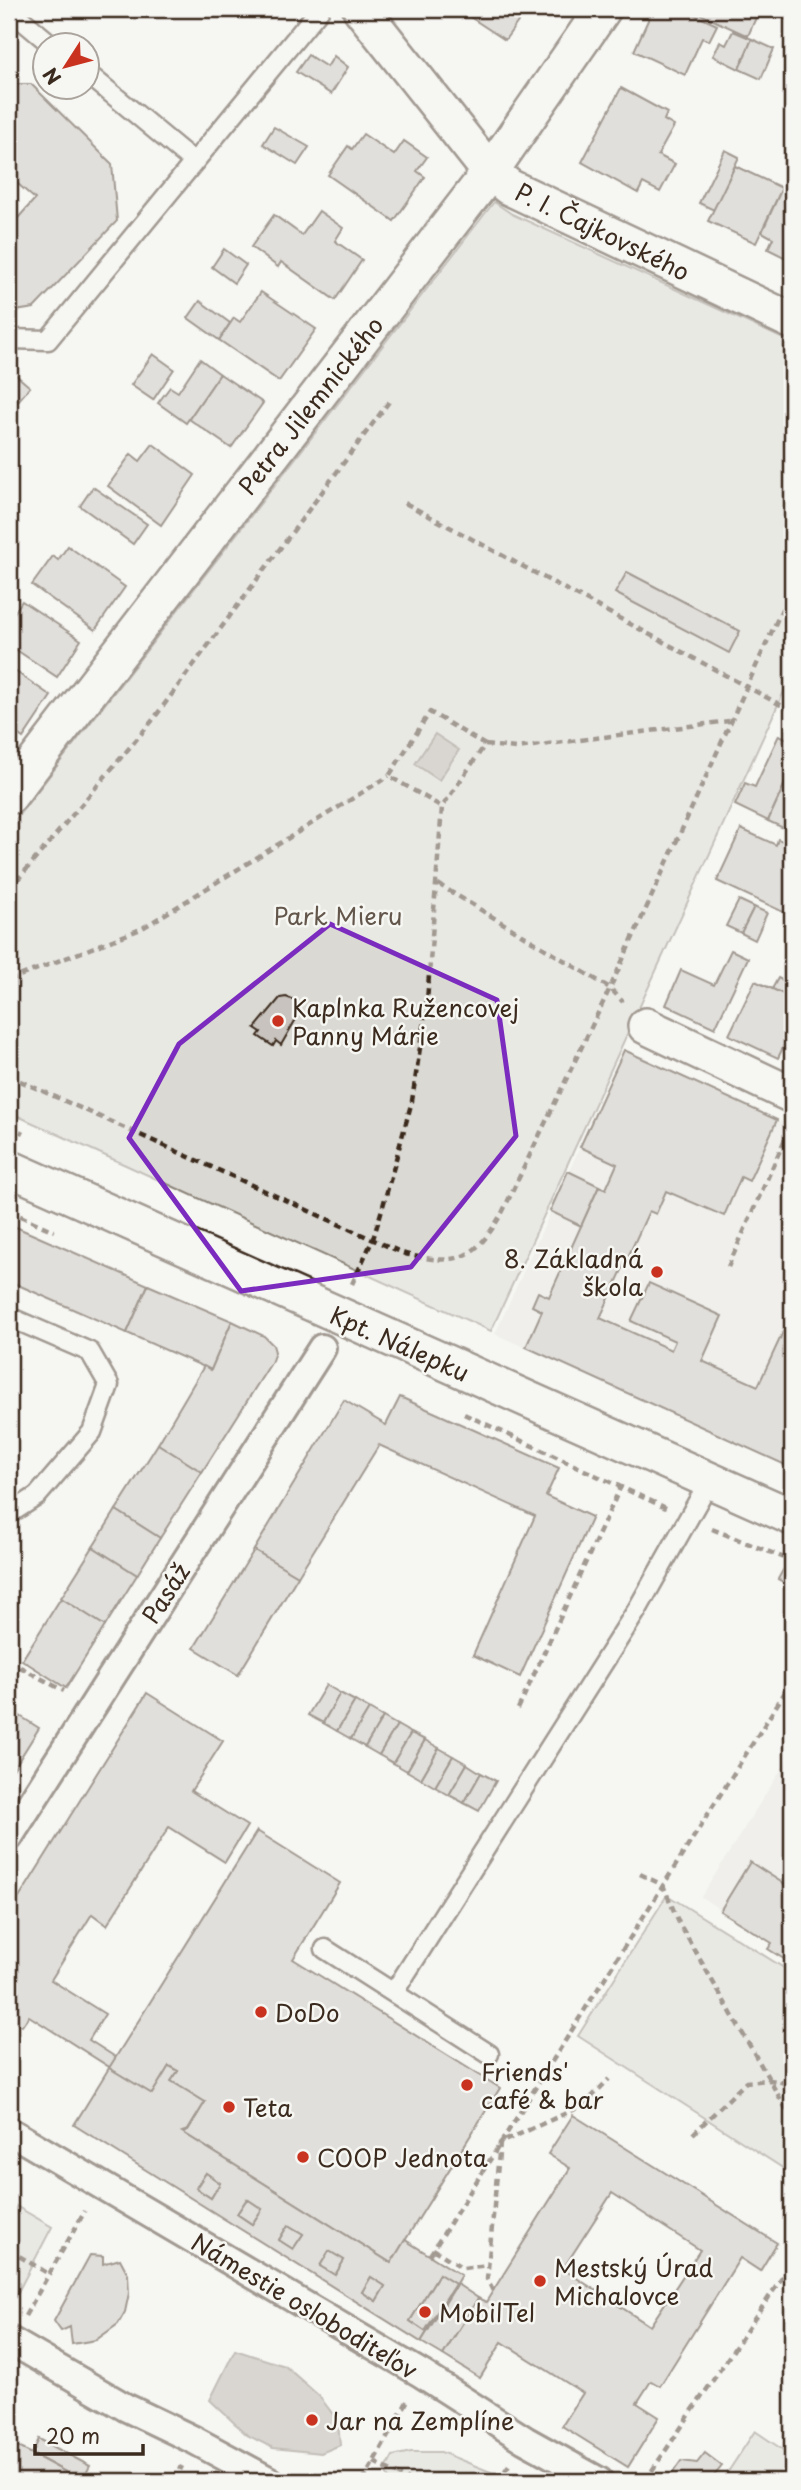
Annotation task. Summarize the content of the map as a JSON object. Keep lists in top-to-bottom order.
{
  "streets": {
    "street": [
      "P. I. Čajkovského",
      "Petra Jilemnického",
      "Kpt. Nálepku",
      "Pasáž",
      "Námestie osloboditeľov"
    ]
  },
  "crossings": [
    ["P. I. Čajkovského", "Petra Jilemnického"]
  ],
  "parks": ["Park Mieru"],
  "places": [
    "Kaplnka Ružencovej Panny Márie",
    "8. Základná škola",
    "DoDo",
    "Friends' café & bar",
    "Teta",
    "COOP Jednota",
    "Mestský Úrad Michalovce",
    "MobilTel",
    "Jar na Zemplíne"
  ],
  "scale_bar": "20 m",
  "north": "bottom left"
}
